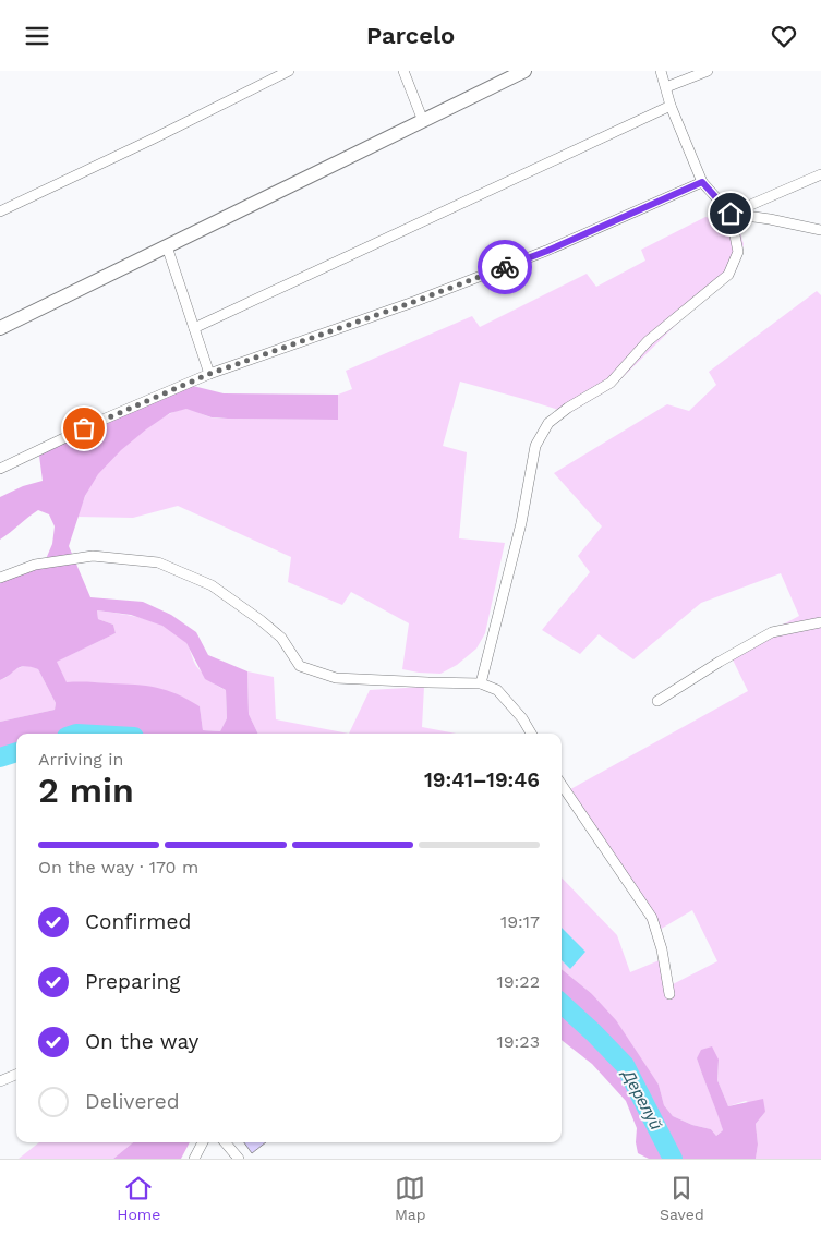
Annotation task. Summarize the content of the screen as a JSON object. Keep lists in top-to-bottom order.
{
  "water": ["Дерелуй"],
  "page": {
    "header": "Parcelo",
    "heading": ["2 min", "Arriving in", "19:41–19:46"],
    "bar": "On the way · 170 m",
    "list": [
      ["Confirmed", "19:17"],
      ["Preparing", "19:22"],
      ["On the way", "19:23"],
      "Delivered"
    ],
    "tabs": ["Home", "Map", "Saved"]
  }
}
